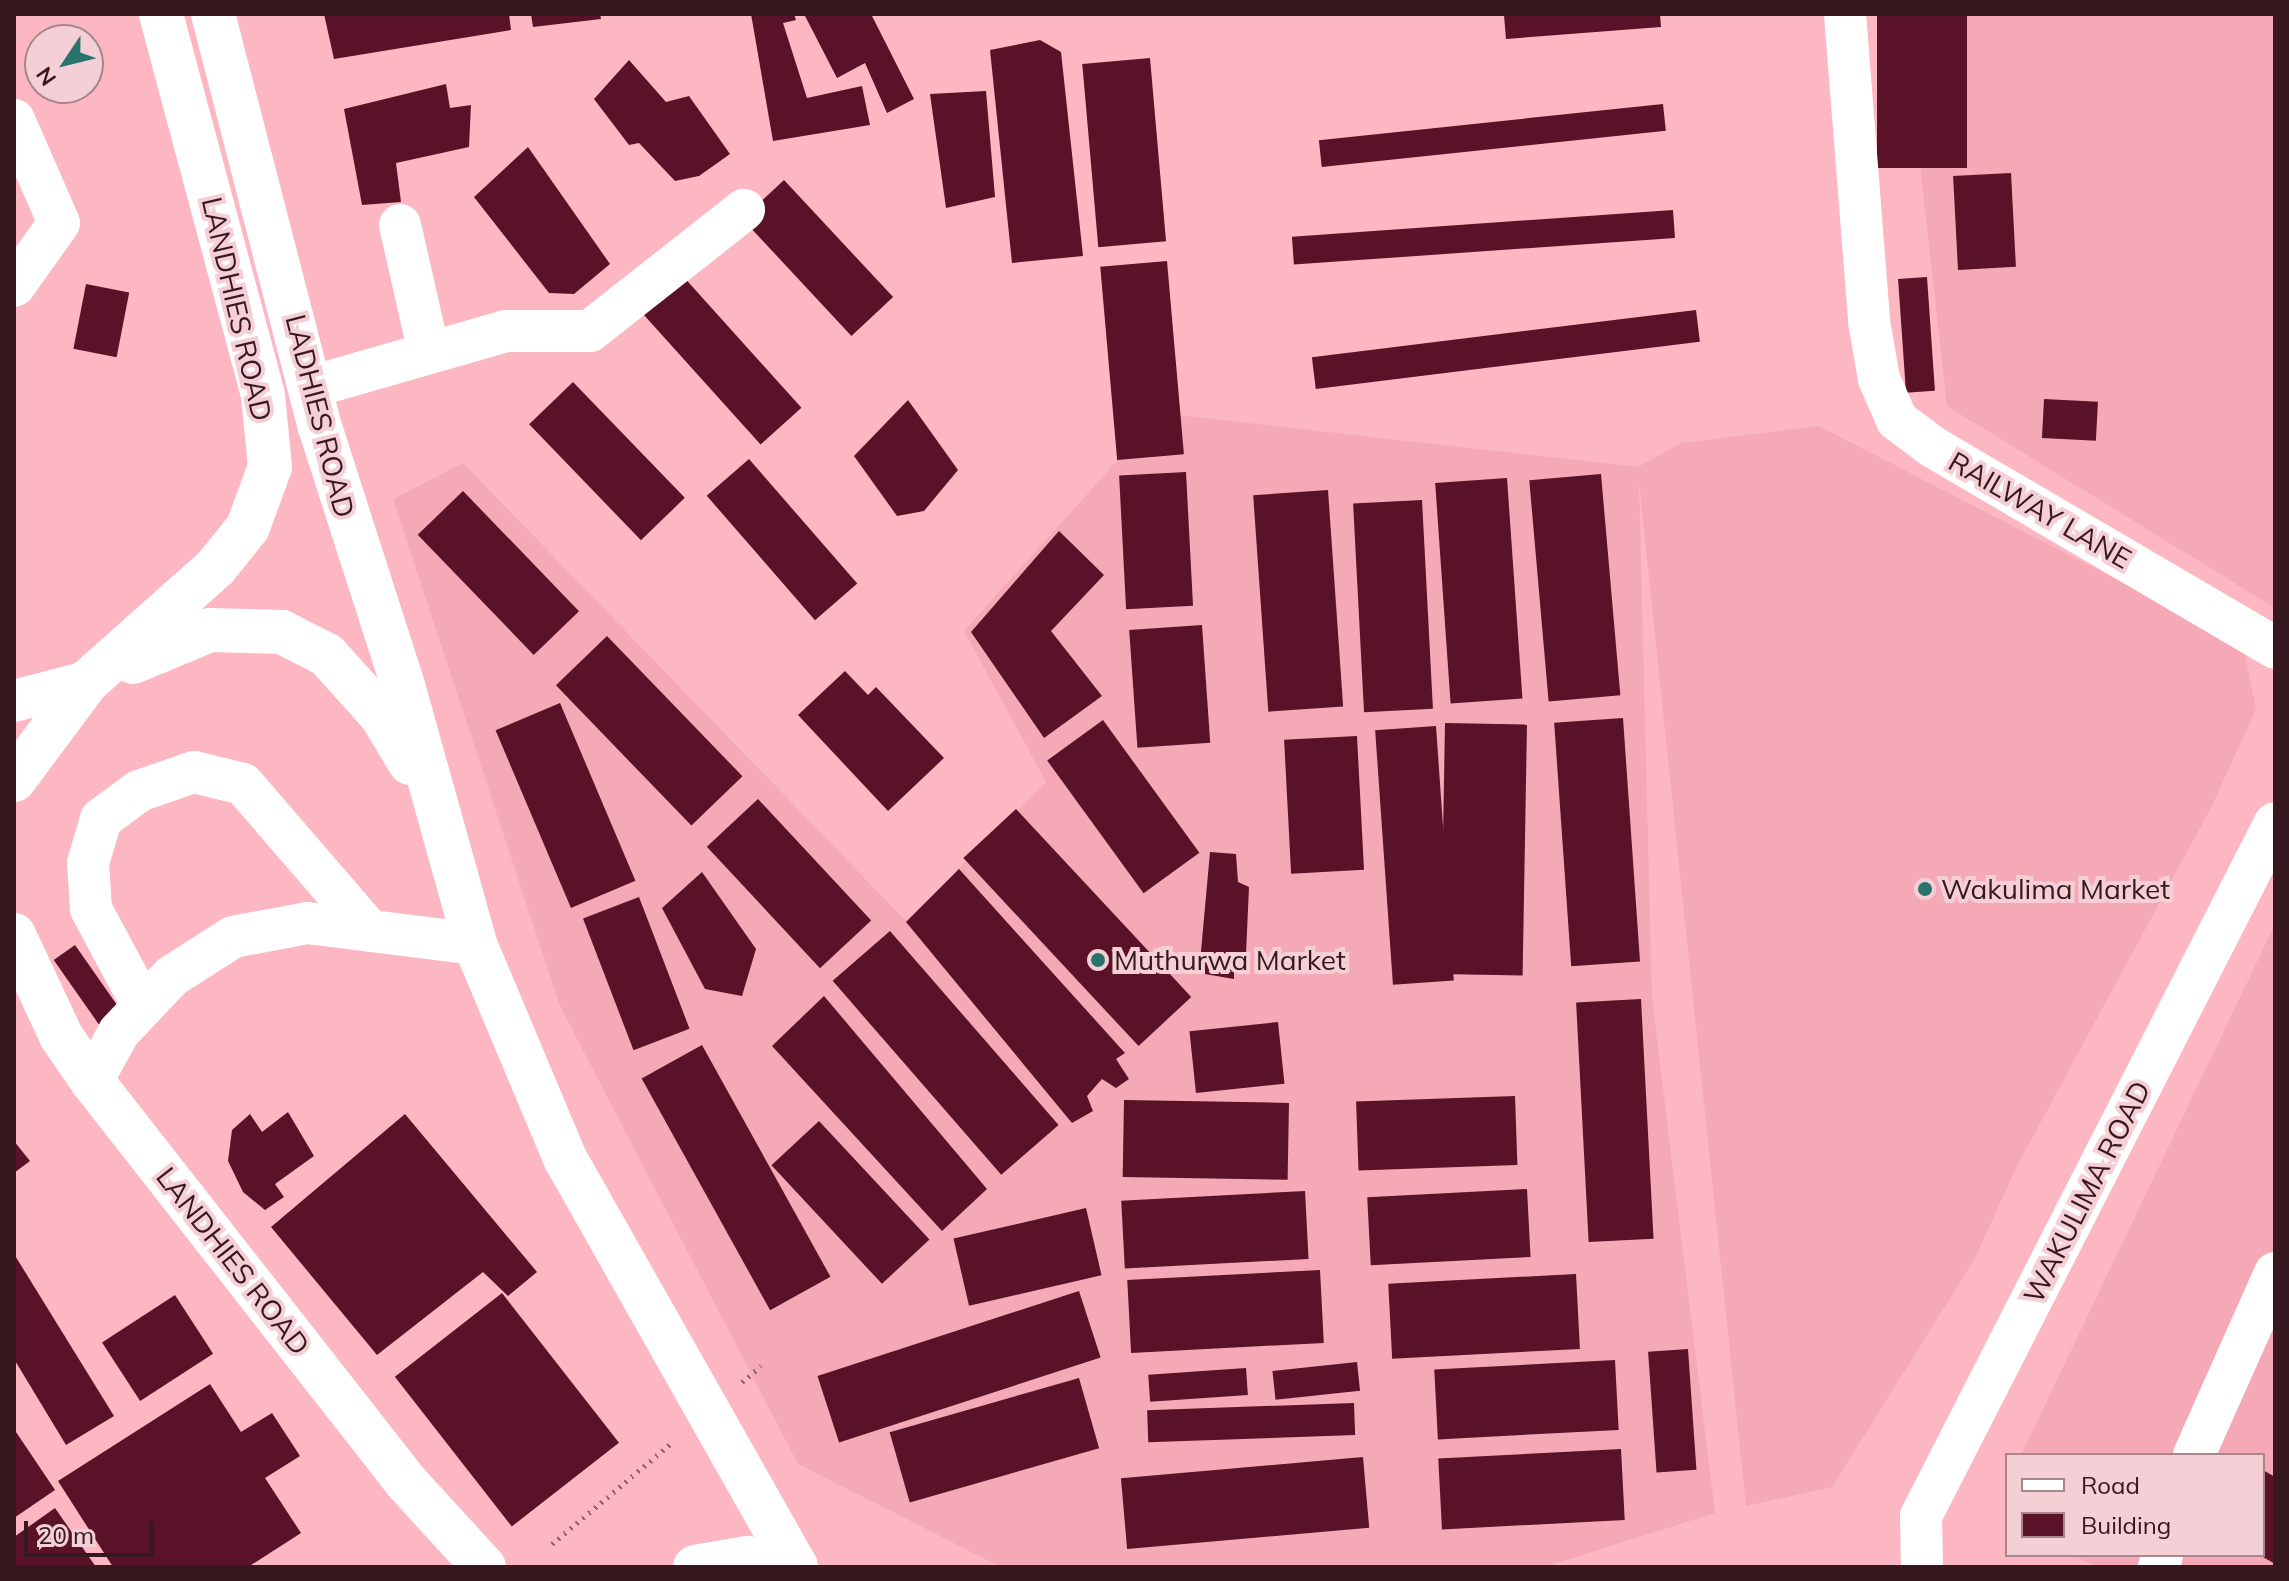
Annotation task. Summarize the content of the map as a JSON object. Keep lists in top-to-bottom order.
{
  "streets": {
    "main road": ["LANDHIES ROAD", "LADHIES ROAD"],
    "street": ["RAILWAY LANE", "WAKULIMA ROAD"]
  },
  "places": ["Wakulima Market", "Muthurwa Market"],
  "legend": ["Road", "Building"],
  "scale_bar": "20 m",
  "north": "bottom left"
}
